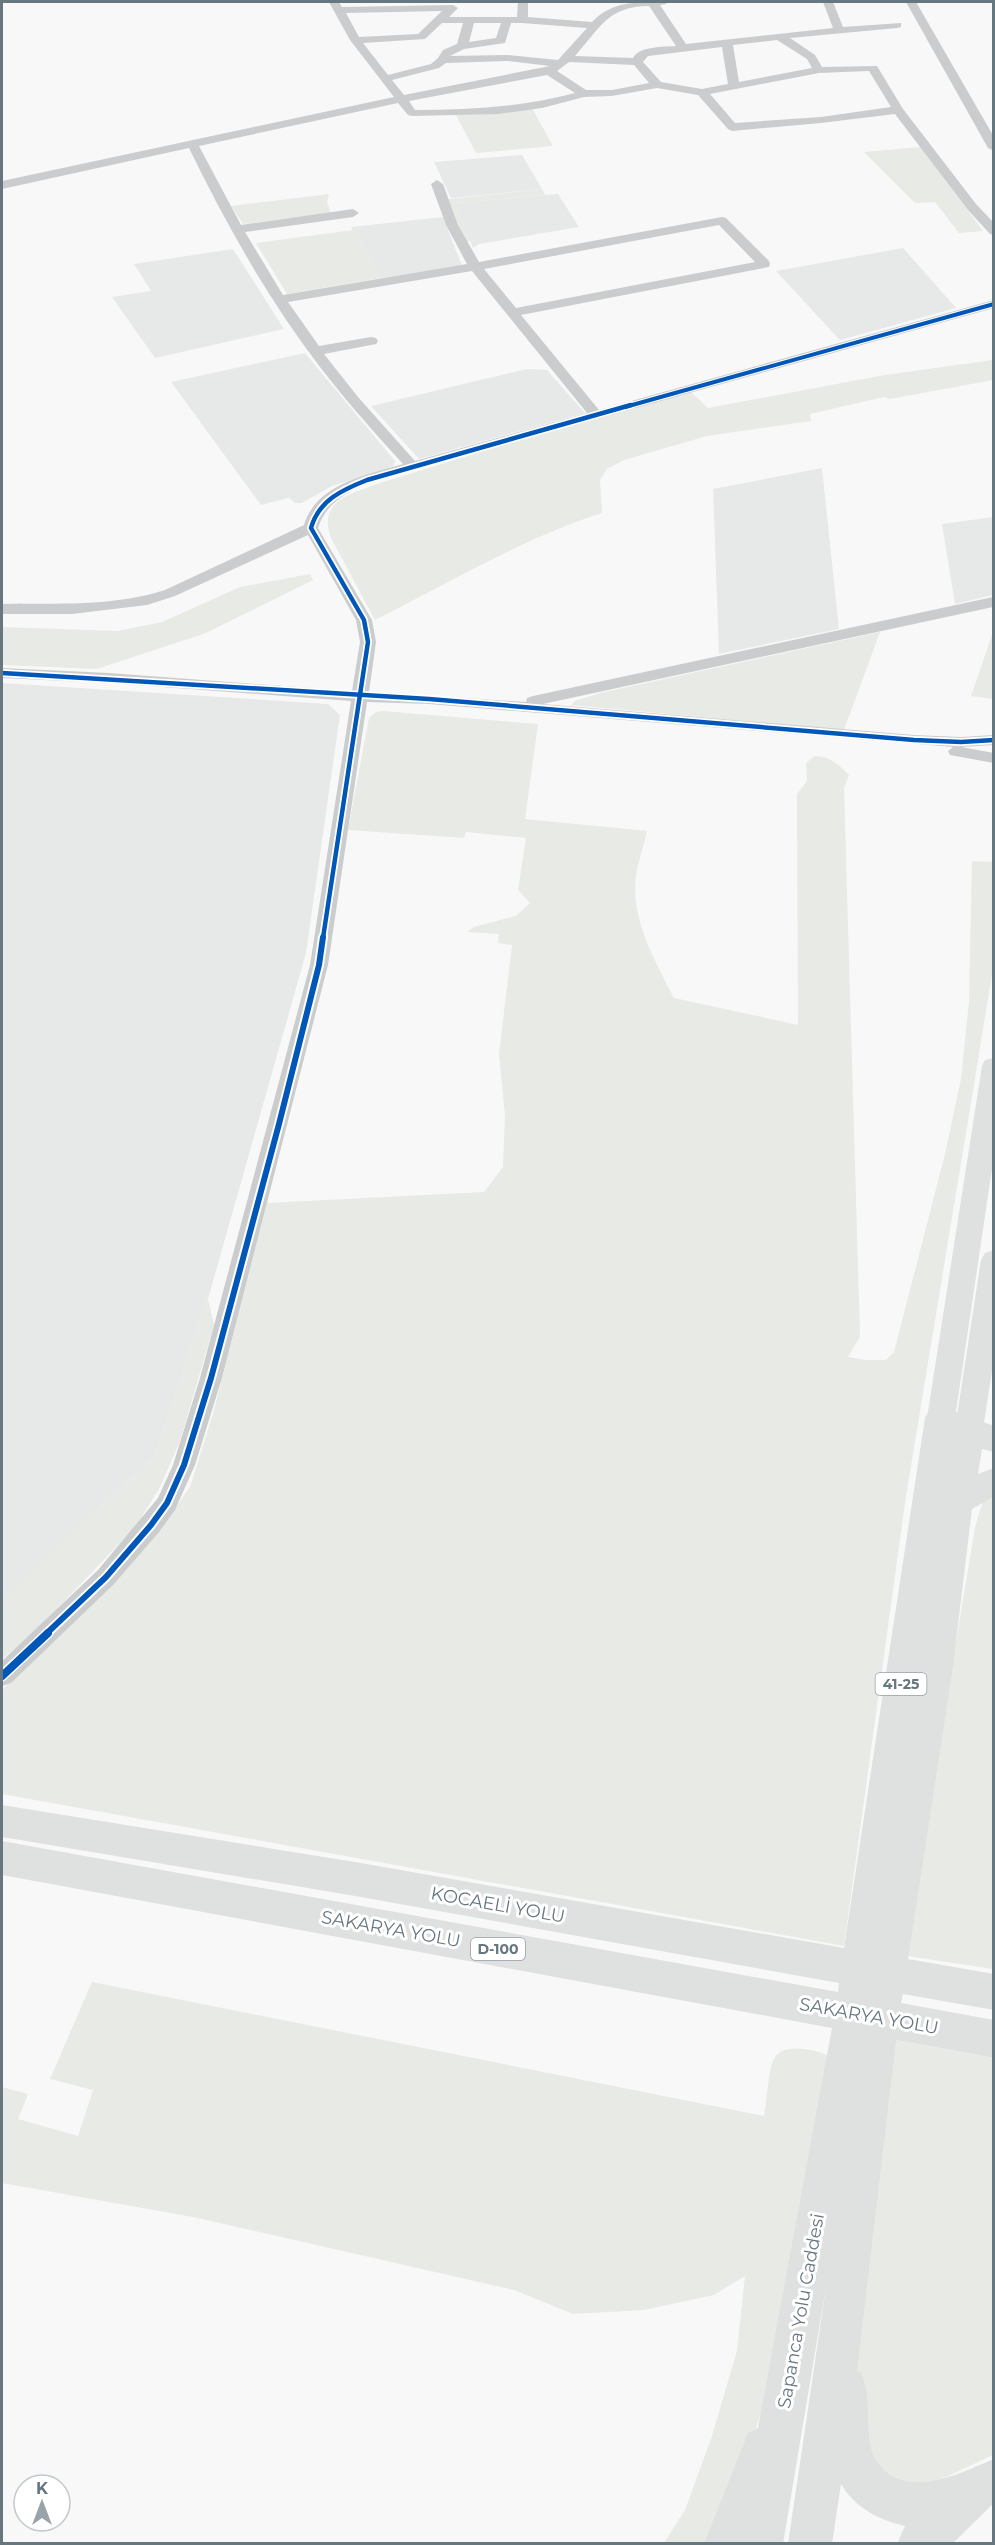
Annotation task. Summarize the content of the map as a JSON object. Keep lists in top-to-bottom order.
{
  "streets": {
    "highway": [
      "41-25",
      "KOCAELİ YOLU",
      "SAKARYA YOLU",
      "D-100",
      "Sapanca Yolu Caddesi"
    ]
  },
  "crossings": [
    ["41-25", "Sapanca Yolu Caddesi"]
  ],
  "north": "top"
}
